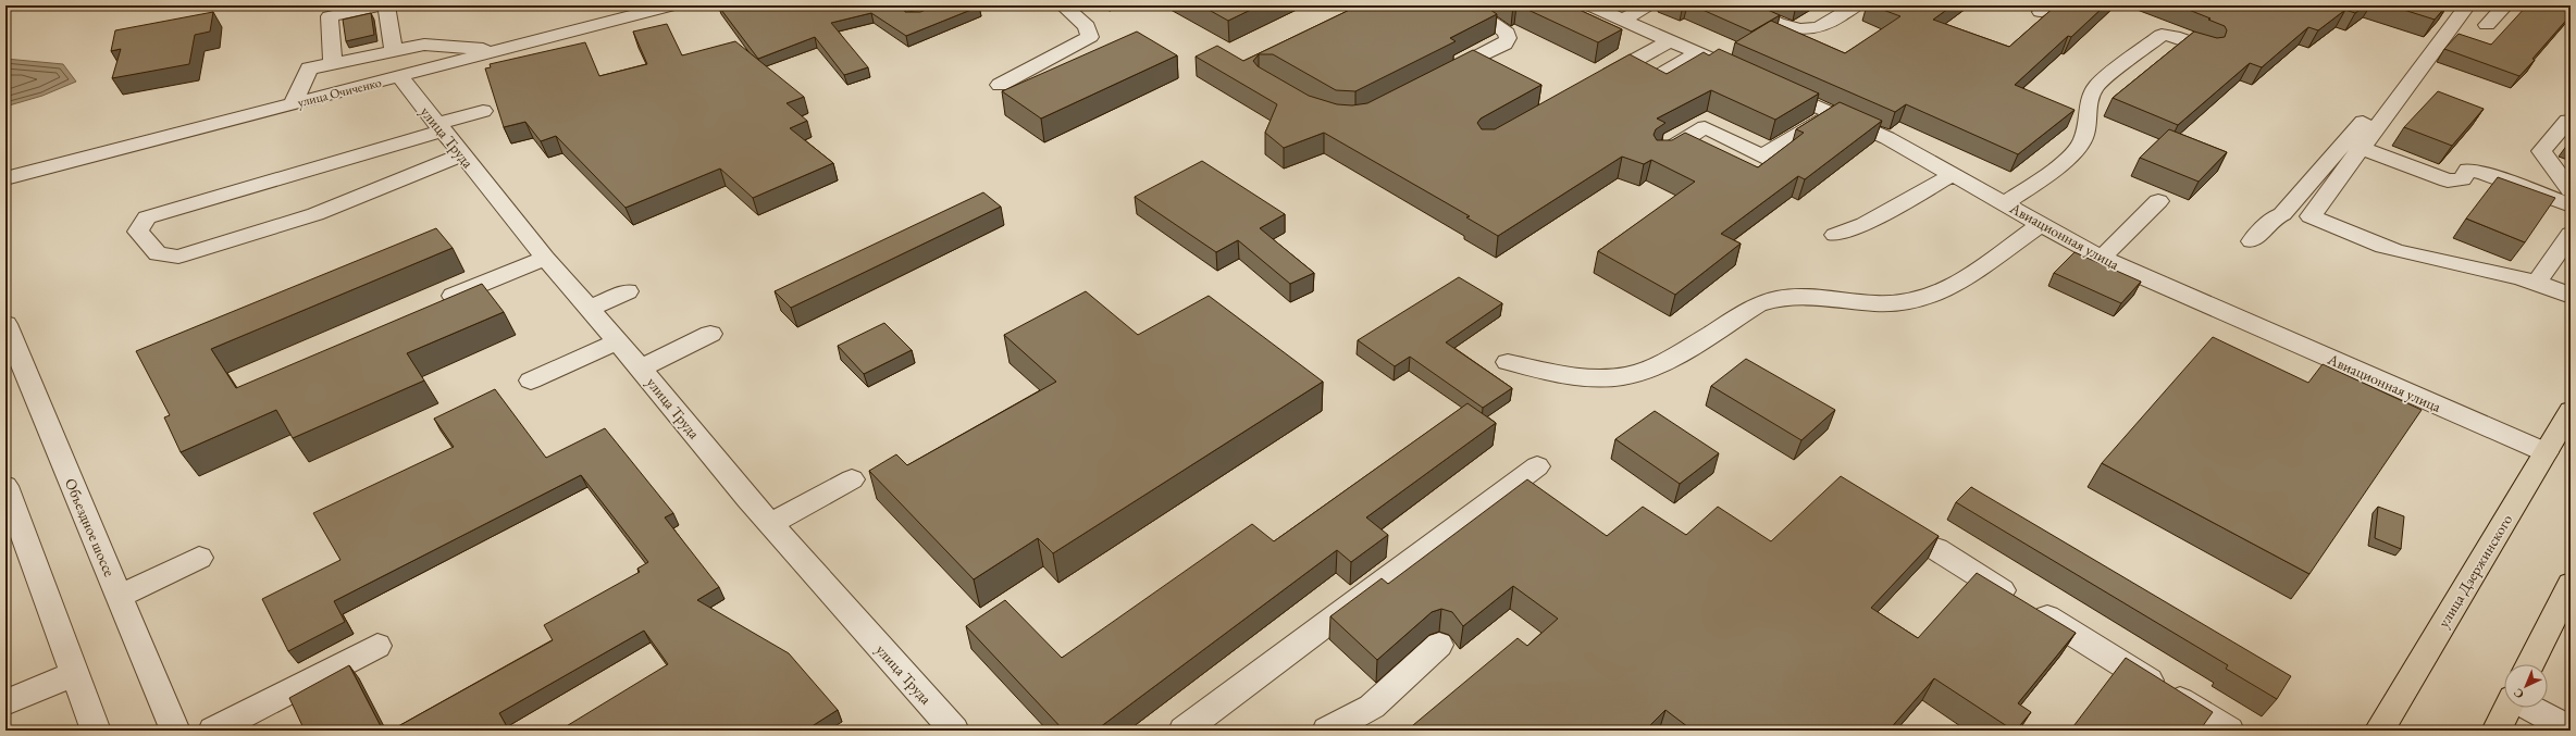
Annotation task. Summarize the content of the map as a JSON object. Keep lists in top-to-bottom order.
{
  "streets": {
    "main road": ["улица Дзержинского"],
    "street": [
      "улица Очиченко",
      "улица Труда",
      "Авиационная улица",
      "Объездное шоссе"
    ]
  },
  "crossings": [
    ["улица Очиченко", "улица Труда"],
    ["Авиационная улица", "улица Дзержинского"]
  ],
  "north": "bottom left"
}
